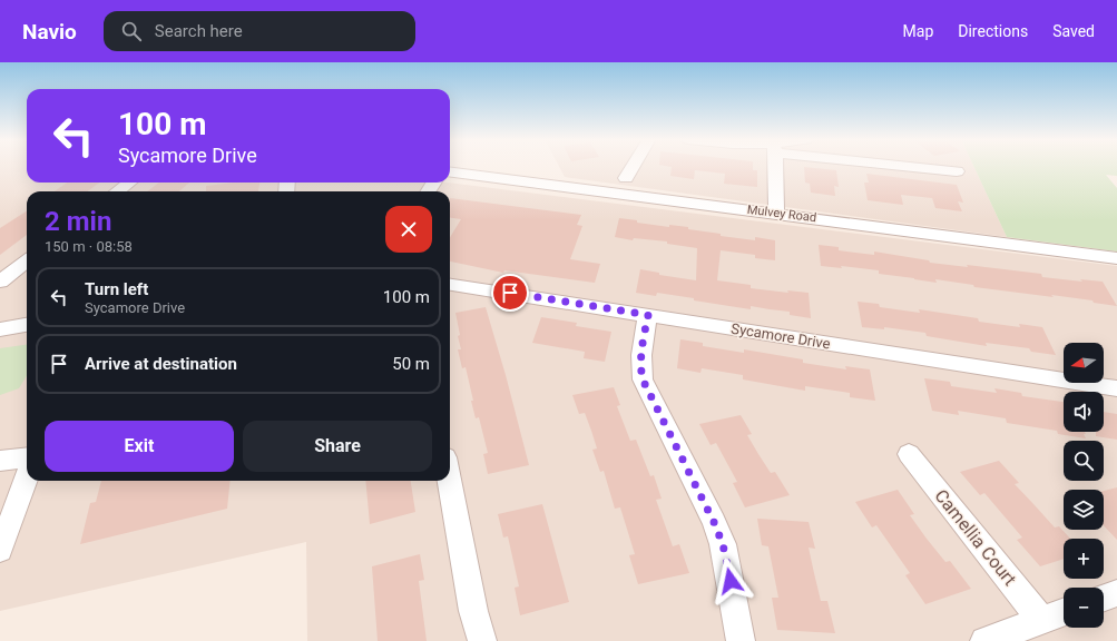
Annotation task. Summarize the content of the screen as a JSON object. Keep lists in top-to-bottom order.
{
  "streets": {
    "street": ["Mulvey Road", "Sycamore Drive", "Camellia Court"]
  },
  "north": "left",
  "page": {
    "header": "Navio",
    "search": "Search here",
    "nav": ["Map", "Directions", "Saved"],
    "turn": ["100 m", "Sycamore Drive"],
    "heading": ["2 min", "150 m · 08:58"],
    "list": [
      {
        "name": "Turn left",
        "note": "Sycamore Drive",
        "value": "100 m"
      },
      {
        "name": "Arrive at destination",
        "value": "50 m"
      }
    ],
    "map_buttons": ["+", "−"],
    "buttons": ["Exit", "Share"]
  }
}
